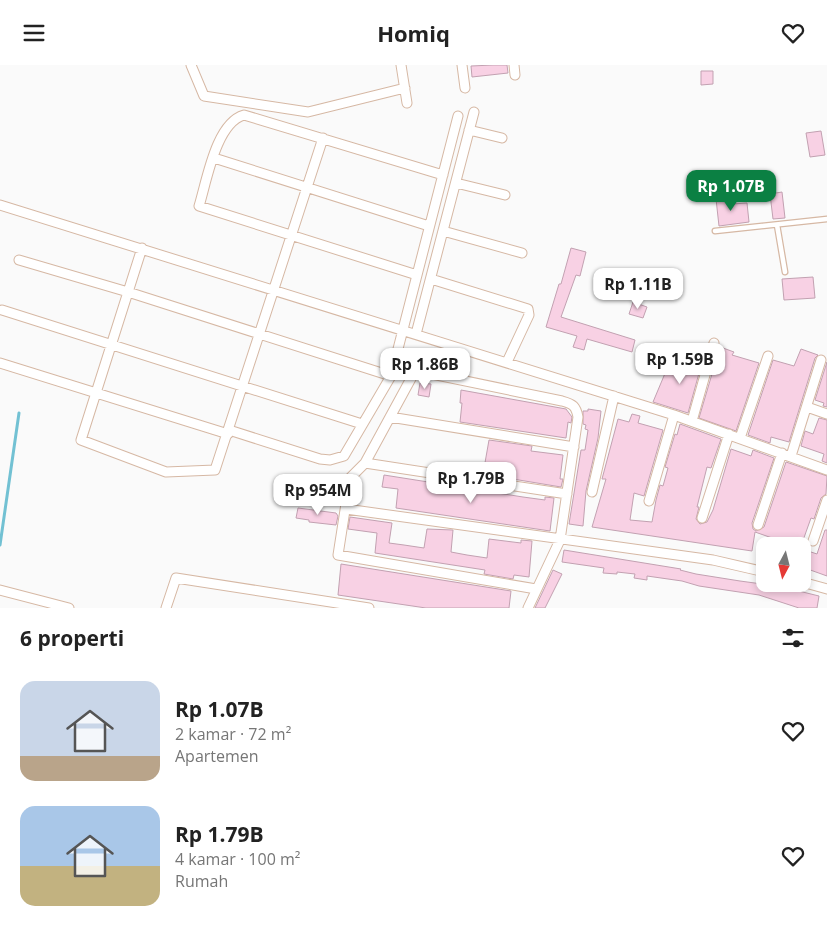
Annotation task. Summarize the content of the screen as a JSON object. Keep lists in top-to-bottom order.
{
  "north": "bottom",
  "page": {
    "header": "Homiq",
    "price": [
      "Rp 1.07B",
      "Rp 1.11B",
      "Rp 1.59B",
      "Rp 1.86B",
      "Rp 1.79B",
      "Rp 954M"
    ],
    "heading": "6 properti",
    "list": [
      {
        "name": "Rp 1.07B",
        "note": "2 kamar · 72 m² · Apartemen"
      },
      {
        "name": "Rp 1.79B",
        "note": "4 kamar · 100 m² · Rumah"
      }
    ]
  }
}
